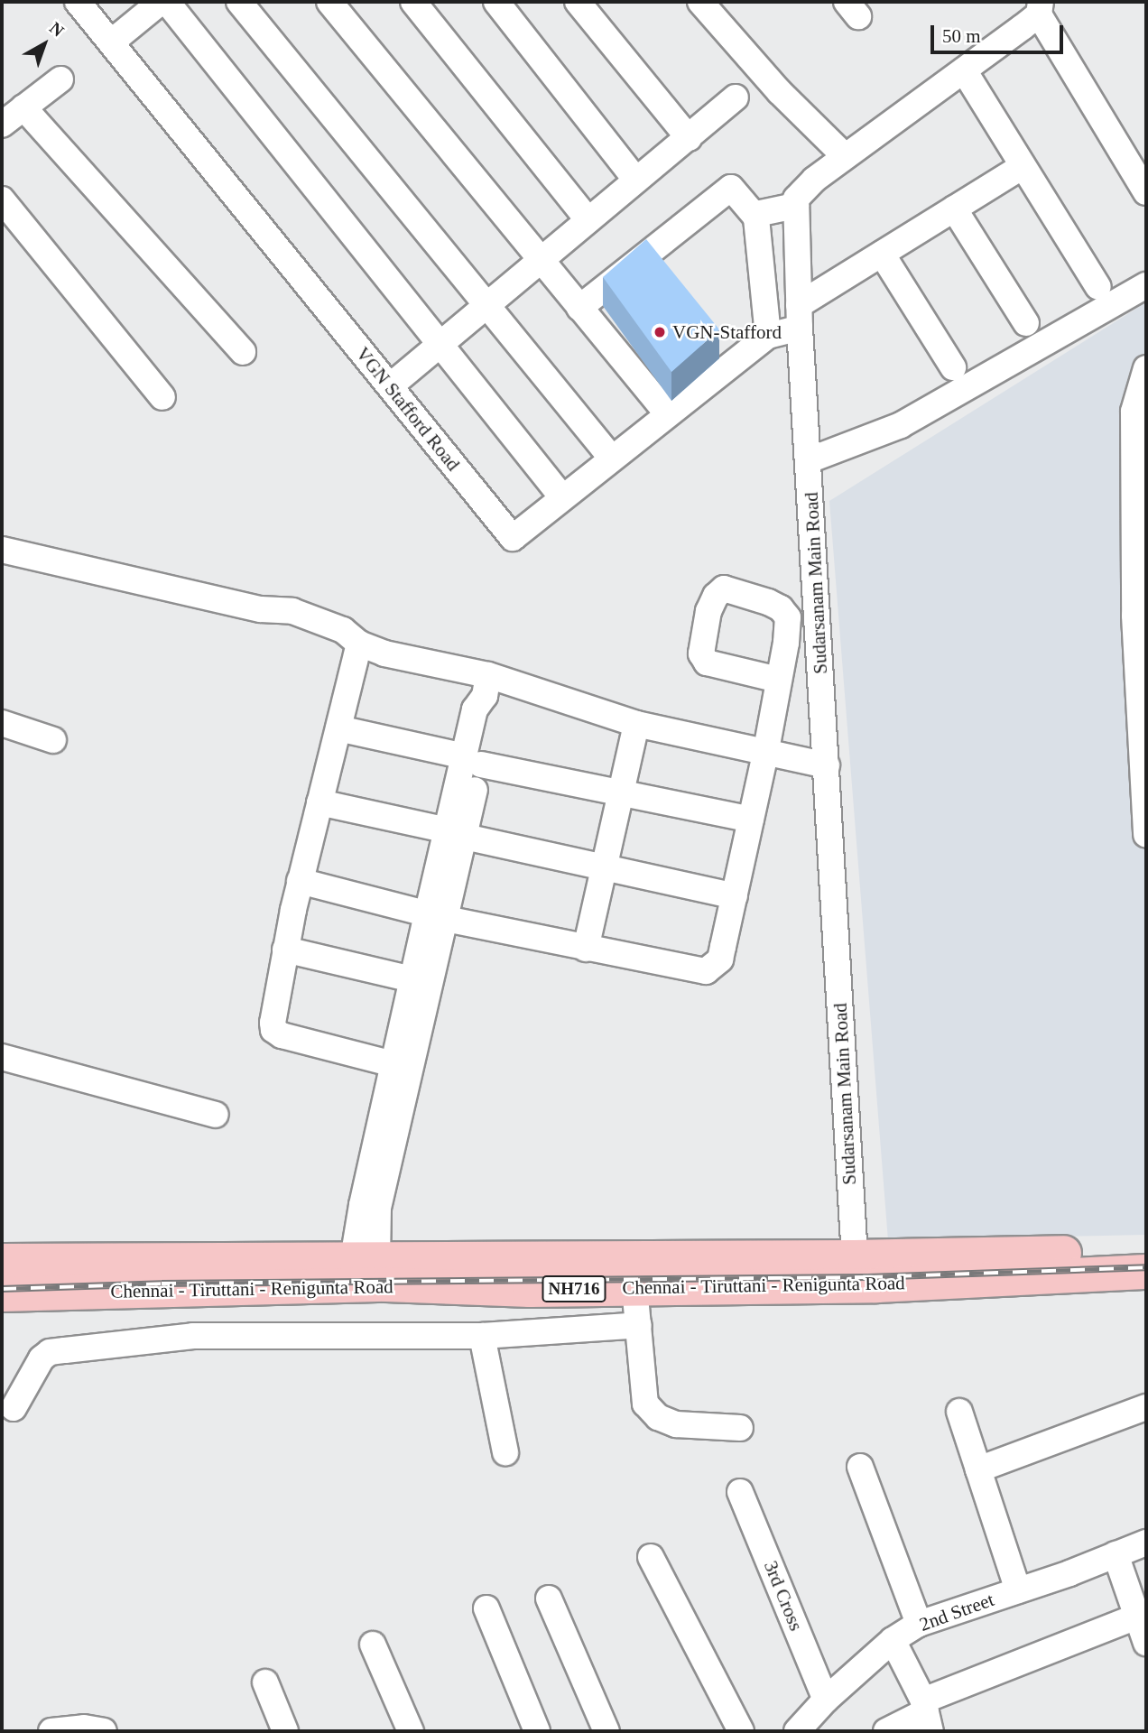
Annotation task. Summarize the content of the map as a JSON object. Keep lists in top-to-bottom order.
{
  "streets": {
    "highway": ["Chennai - Tiruttani - Renigunta Road", "NH716"],
    "street": [
      "VGN Stafford Road",
      "Sudarsanam Main Road",
      "3rd Cross",
      "2nd Street"
    ]
  },
  "crossings": [
    ["VGN Stafford Road", "Sudarsanam Main Road"],
    ["Sudarsanam Main Road", "Chennai - Tiruttani - Renigunta Road"],
    ["3rd Cross", "2nd Street"]
  ],
  "places": ["VGN-Stafford"],
  "scale_bar": "50 m",
  "north": "top right"
}
